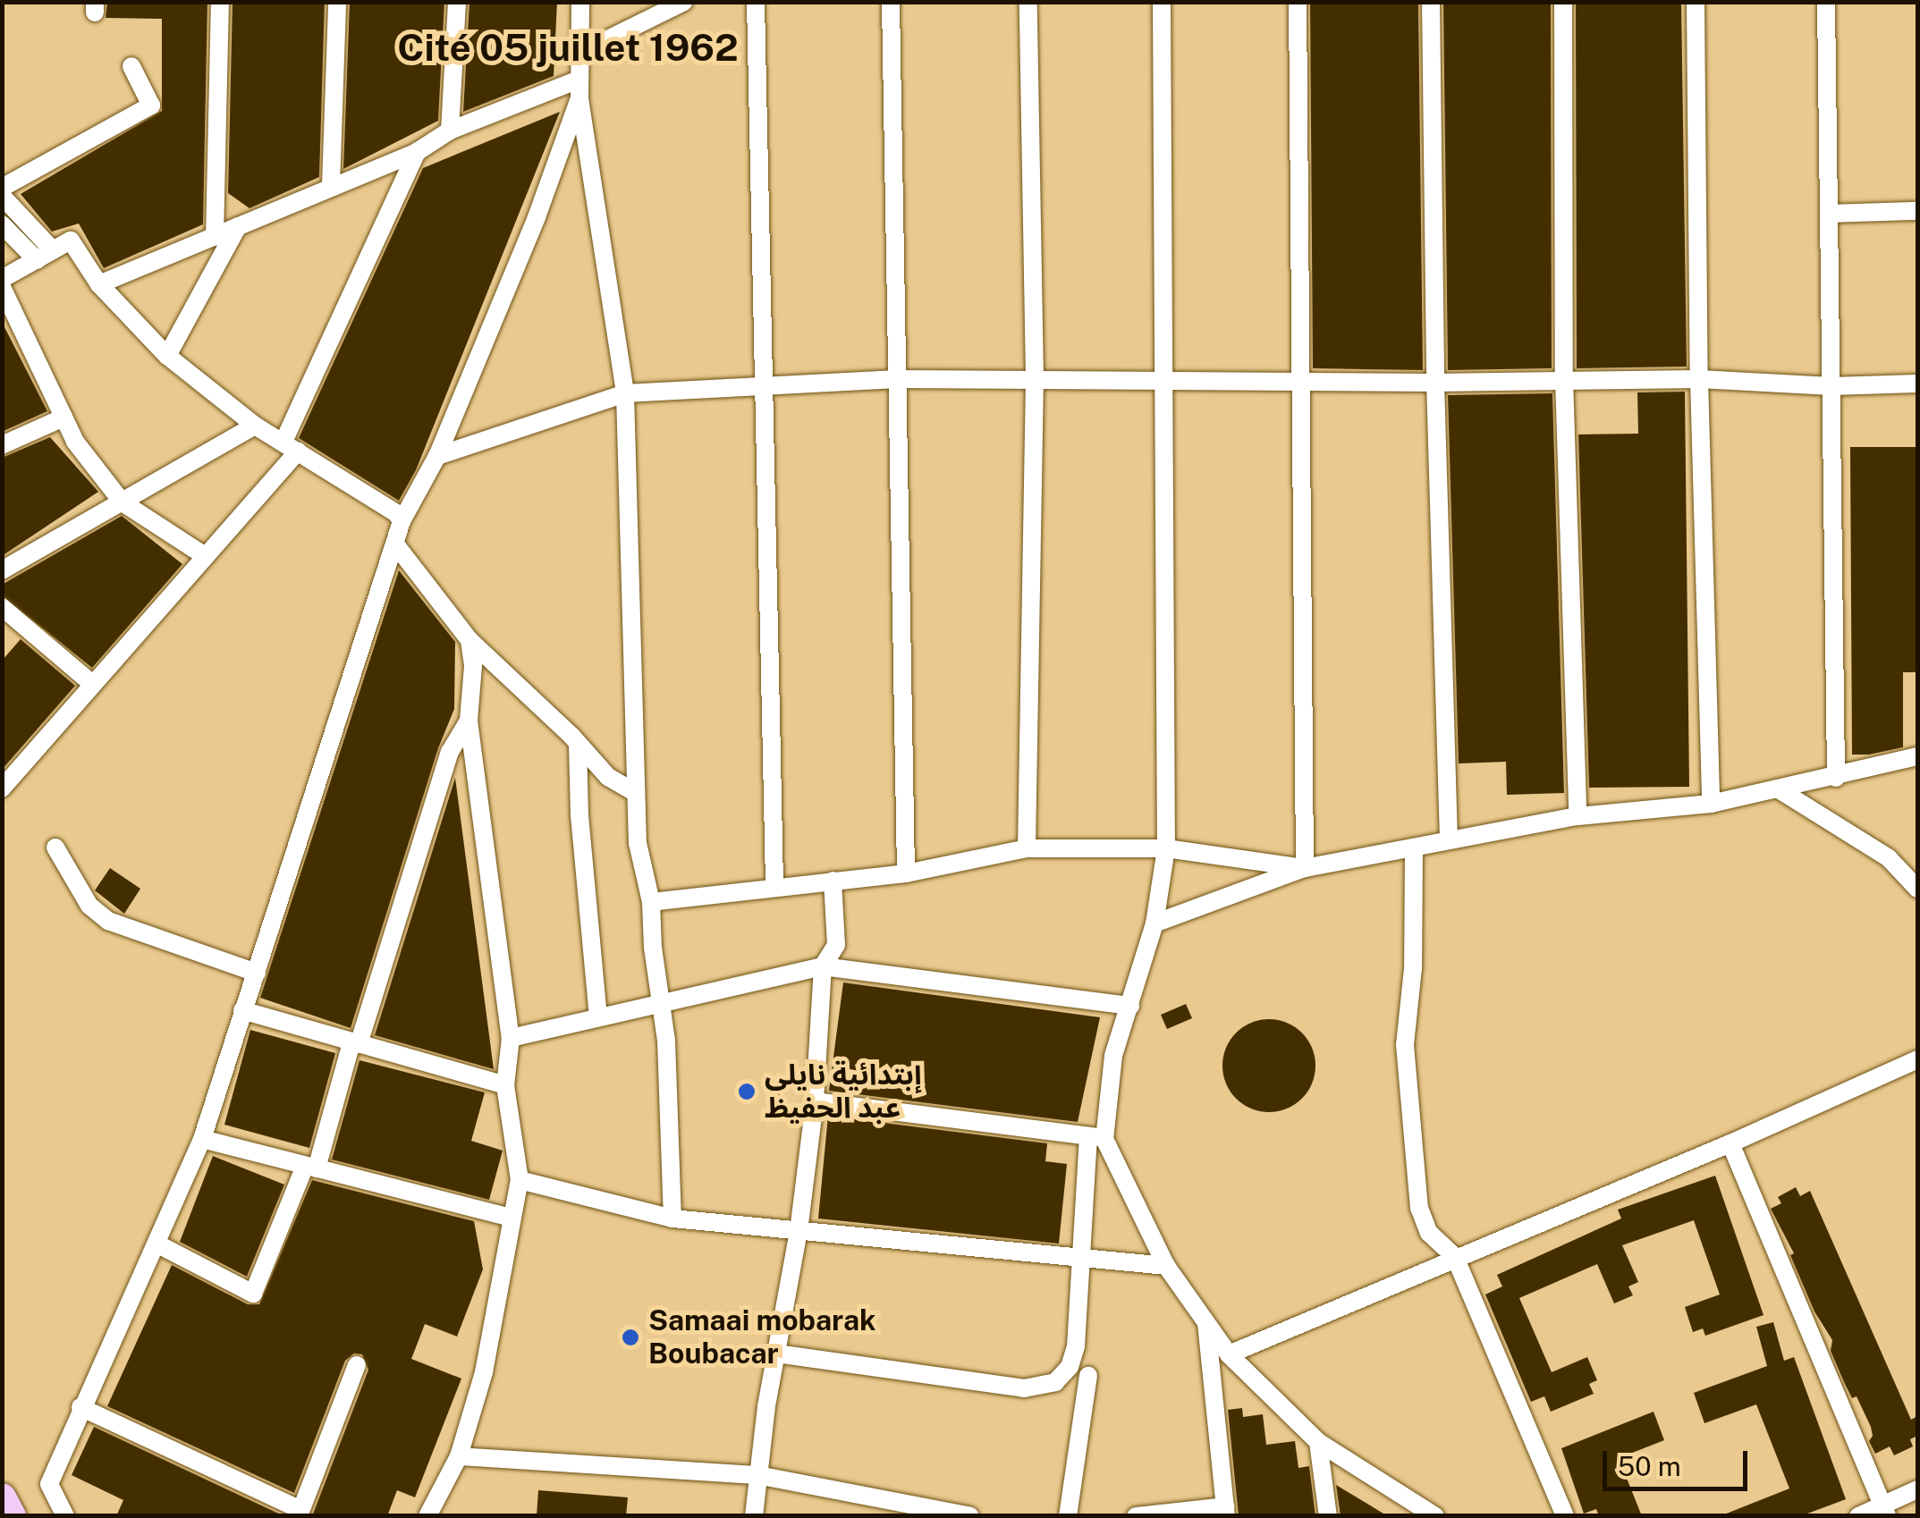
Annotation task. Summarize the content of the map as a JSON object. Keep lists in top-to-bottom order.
{
  "districts": ["Cité 05 juillet 1962"],
  "places": ["إبتدائية نايلي عبد الحفيظ", "Samaai mobarak Boubacar"],
  "scale_bar": "50 m"
}
